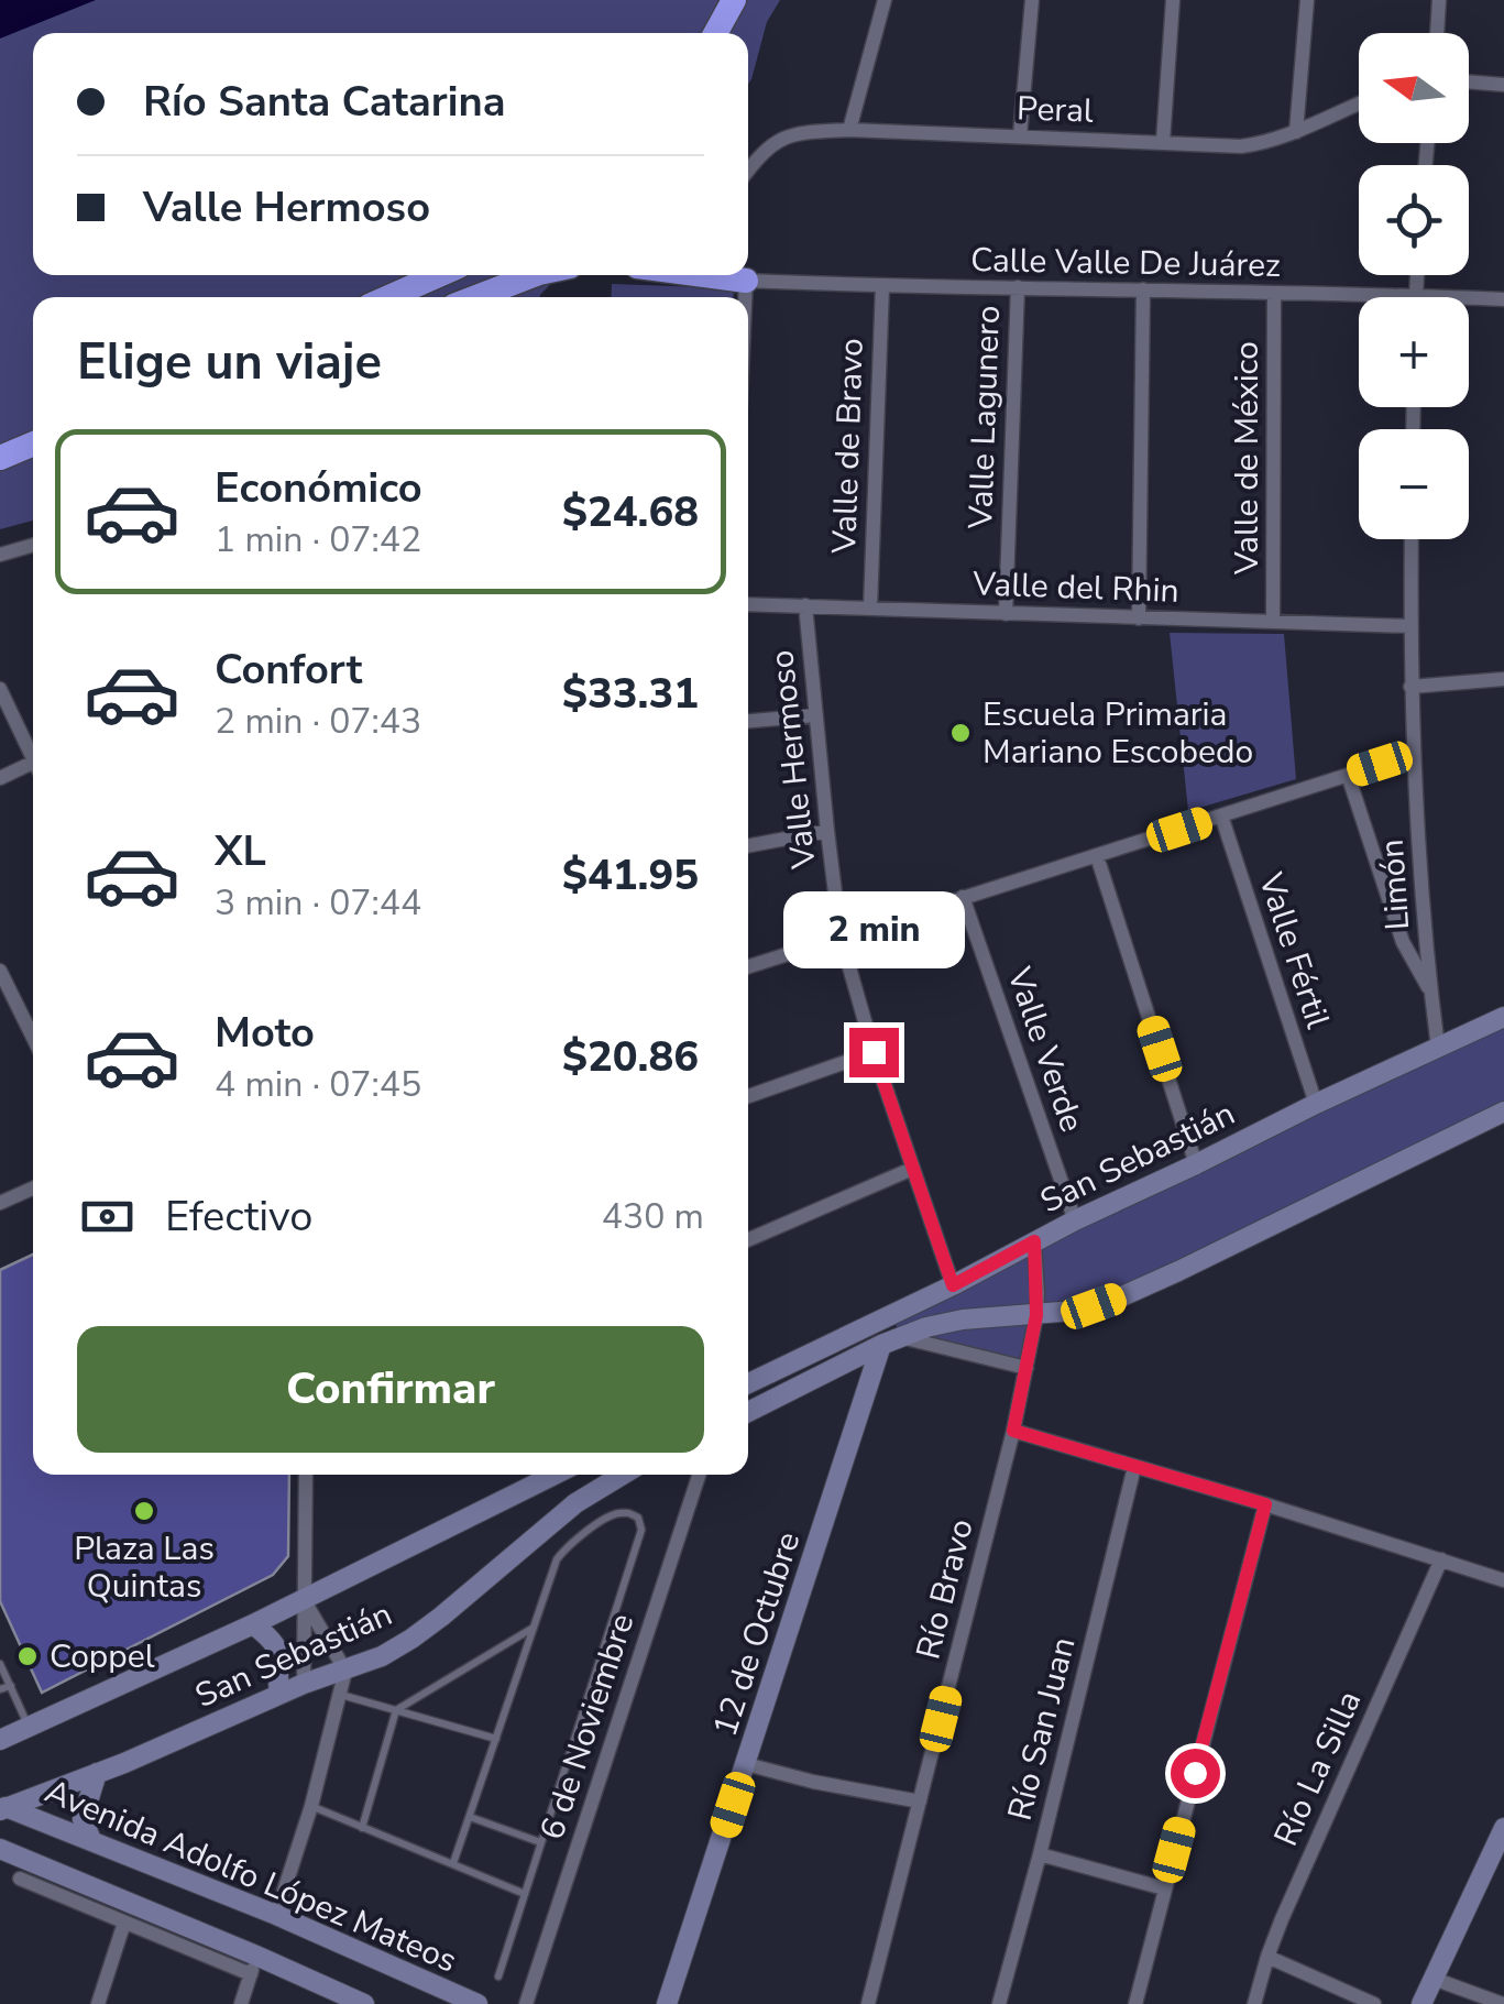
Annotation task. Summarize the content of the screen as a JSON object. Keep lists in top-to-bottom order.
{
  "streets": {
    "main road": ["San Sebastián", "12 de Octubre", "Avenida Adolfo López Mateos"],
    "street": [
      "Peral",
      "Calle Valle De Juárez",
      "Valle Lagunero",
      "Valle de Bravo",
      "Valle de México",
      "Valle del Rhin",
      "Valle Hermoso",
      "Limón",
      "Valle Fértil",
      "Valle Verde",
      "Río Bravo",
      "6 de Noviembre",
      "Río San Juan",
      "Río La Silla"
    ]
  },
  "crossings": [
    ["Calle Valle De Juárez", "Valle Lagunero"],
    ["Calle Valle De Juárez", "Valle de Bravo"],
    ["Calle Valle De Juárez", "Valle de México"],
    ["Valle Lagunero", "Valle del Rhin"],
    ["Valle de Bravo", "Valle del Rhin"],
    ["Valle de México", "Valle del Rhin"],
    ["Valle del Rhin", "Valle Hermoso"],
    ["Valle del Rhin", "Limón"],
    ["Valle Hermoso", "San Sebastián"],
    ["Limón", "San Sebastián"],
    ["Valle Fértil", "San Sebastián"],
    ["Valle Verde", "San Sebastián"],
    ["San Sebastián", "Río Bravo"],
    ["San Sebastián", "Avenida Adolfo López Mateos"]
  ],
  "places": ["Escuela Primaria Mariano Escobedo", "Plaza Las Quintas", "Coppel"],
  "north": "left",
  "page": {
    "map_buttons": ["+", "−"],
    "banner": ["Río Santa Catarina", "Valle Hermoso"],
    "heading": "Elige un viaje",
    "list": [
      {
        "name": "Económico",
        "note": "1 min · 07:42",
        "value": "$24.68"
      },
      {
        "name": "Confort",
        "note": "2 min · 07:43",
        "value": "$33.31"
      },
      {
        "name": "XL",
        "note": "3 min · 07:44",
        "value": "$41.95"
      },
      {
        "name": "Moto",
        "note": "4 min · 07:45",
        "value": "$20.86"
      }
    ],
    "bubble": "2 min",
    "pay": ["Efectivo", "430 m"],
    "buttons": "Confirmar"
  }
}
